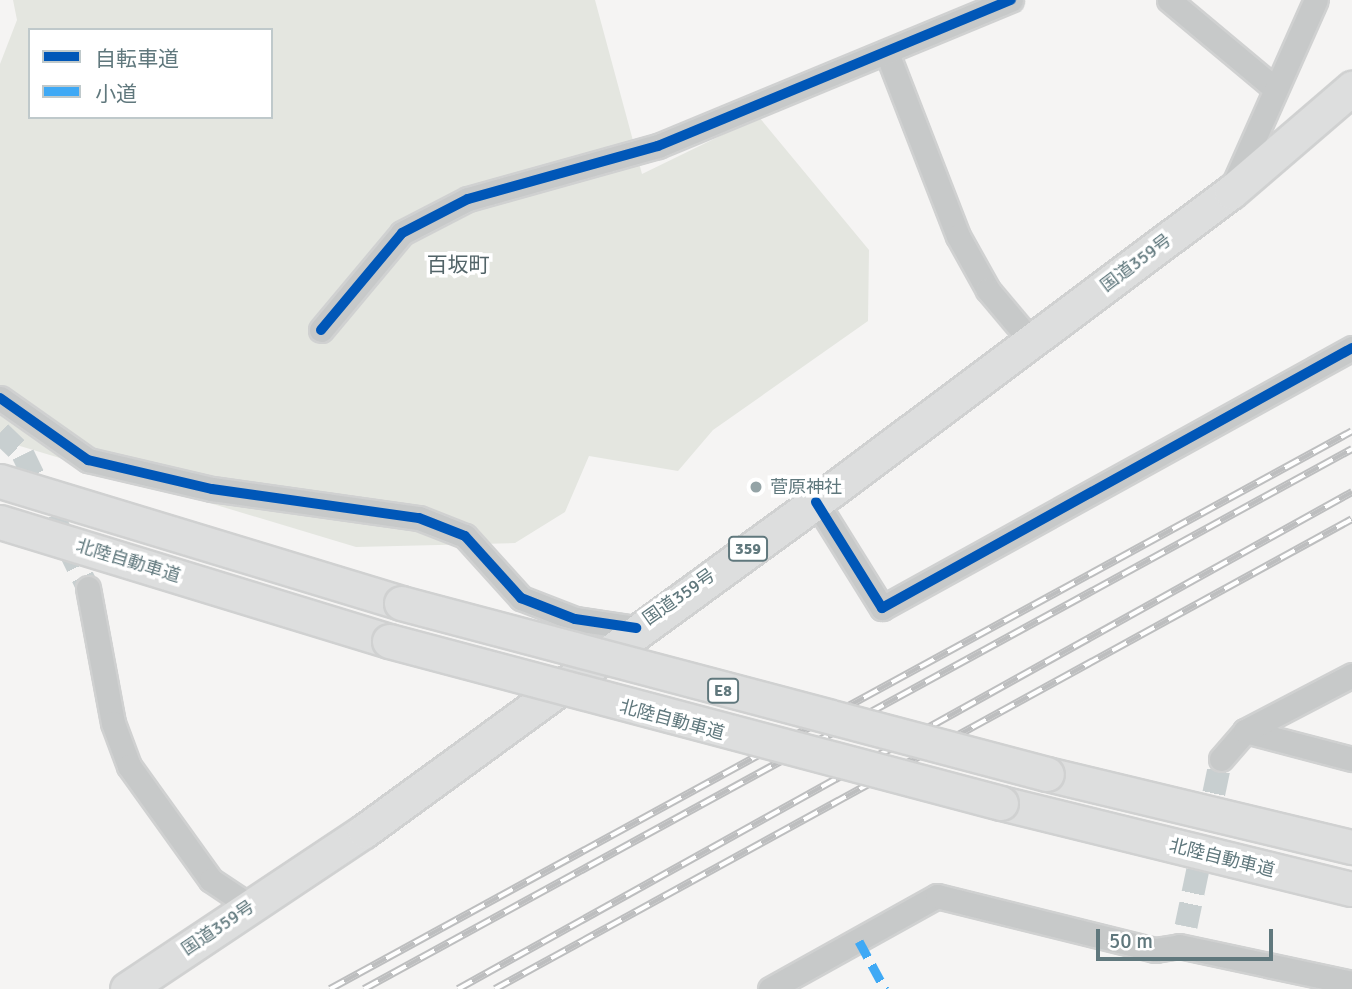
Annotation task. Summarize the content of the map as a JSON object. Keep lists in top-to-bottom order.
{
  "streets": {
    "highway": [
      "国道359号",
      "359",
      "北陸自動車道",
      "E8"
    ]
  },
  "districts": ["百坂町"],
  "places": ["菅原神社"],
  "legend": ["自転車道", "小道"],
  "scale_bar": "50 m"
}
